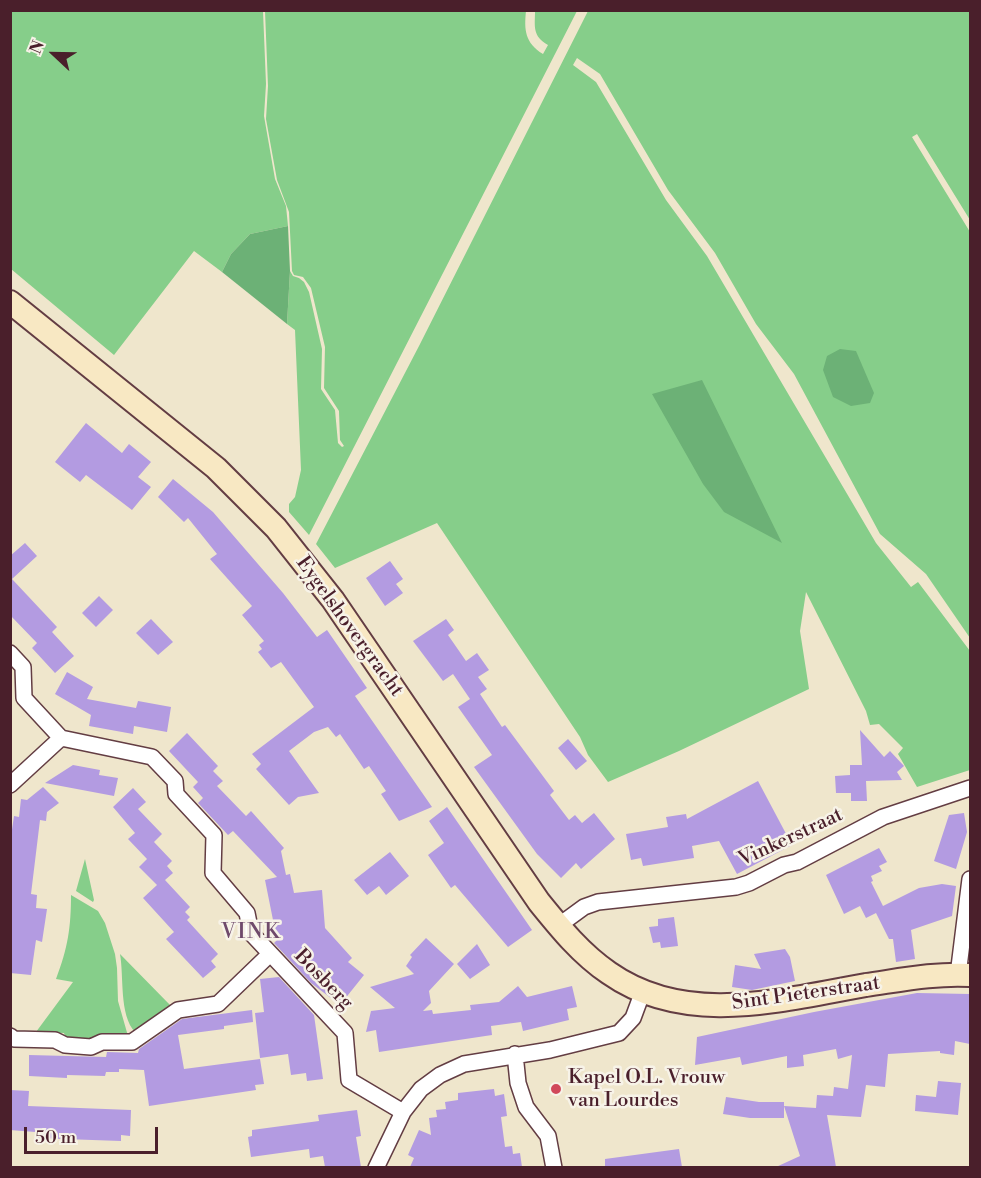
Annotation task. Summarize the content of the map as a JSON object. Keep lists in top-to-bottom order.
{
  "streets": {
    "street": [
      "Eygelshovergracht",
      "Vinkerstraat",
      "Bosberg",
      "Sint Pieterstraat"
    ]
  },
  "crossings": [
    ["Eygelshovergracht", "Vinkerstraat"],
    ["Eygelshovergracht", "Sint Pieterstraat"]
  ],
  "districts": ["VINK"],
  "places": ["Kapel O.L. Vrouw van Lourdes"],
  "scale_bar": "50 m",
  "north": "left"
}
